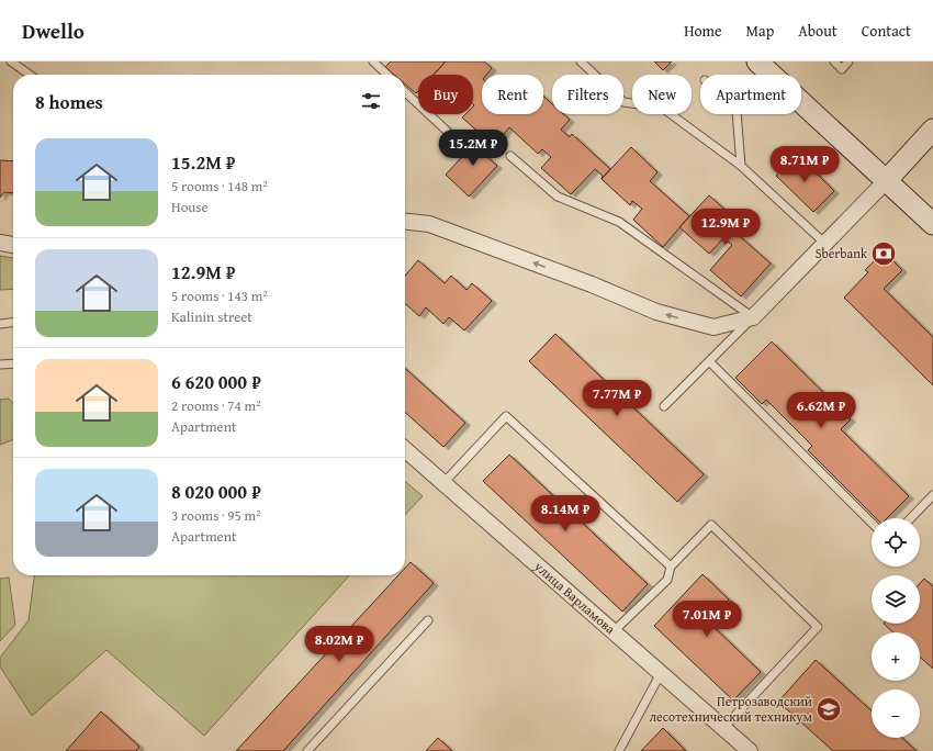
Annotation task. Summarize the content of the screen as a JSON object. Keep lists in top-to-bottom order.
{
  "streets": {
    "street": ["улица Варламова"]
  },
  "places": {
    "bank": ["Sberbank"],
    "school or university": ["Петрозаводский лесотехнический техникум"]
  },
  "page": {
    "header": "Dwello",
    "nav": [
      "Home",
      "Map",
      "About",
      "Contact"
    ],
    "chip": [
      "Buy",
      "Rent",
      "Filters",
      "New",
      "Apartment"
    ],
    "heading": "8 homes",
    "list": [
      {
        "name": "15.2M ₽",
        "note": "5 rooms · 148 m² · House"
      },
      {
        "name": "12.9M ₽",
        "note": "5 rooms · 143 m² · Kalinin street"
      },
      {
        "name": "6 620 000 ₽",
        "note": "2 rooms · 74 m² · Apartment"
      },
      {
        "name": "8 020 000 ₽",
        "note": "3 rooms · 95 m² · Apartment"
      }
    ],
    "price": [
      "15.2M ₽",
      "8.71M ₽",
      "12.9M ₽",
      "7.77M ₽",
      "6.62M ₽",
      "8.14M ₽",
      "7.01M ₽",
      "8.02M ₽"
    ],
    "map_buttons": ["+", "−"]
  }
}
